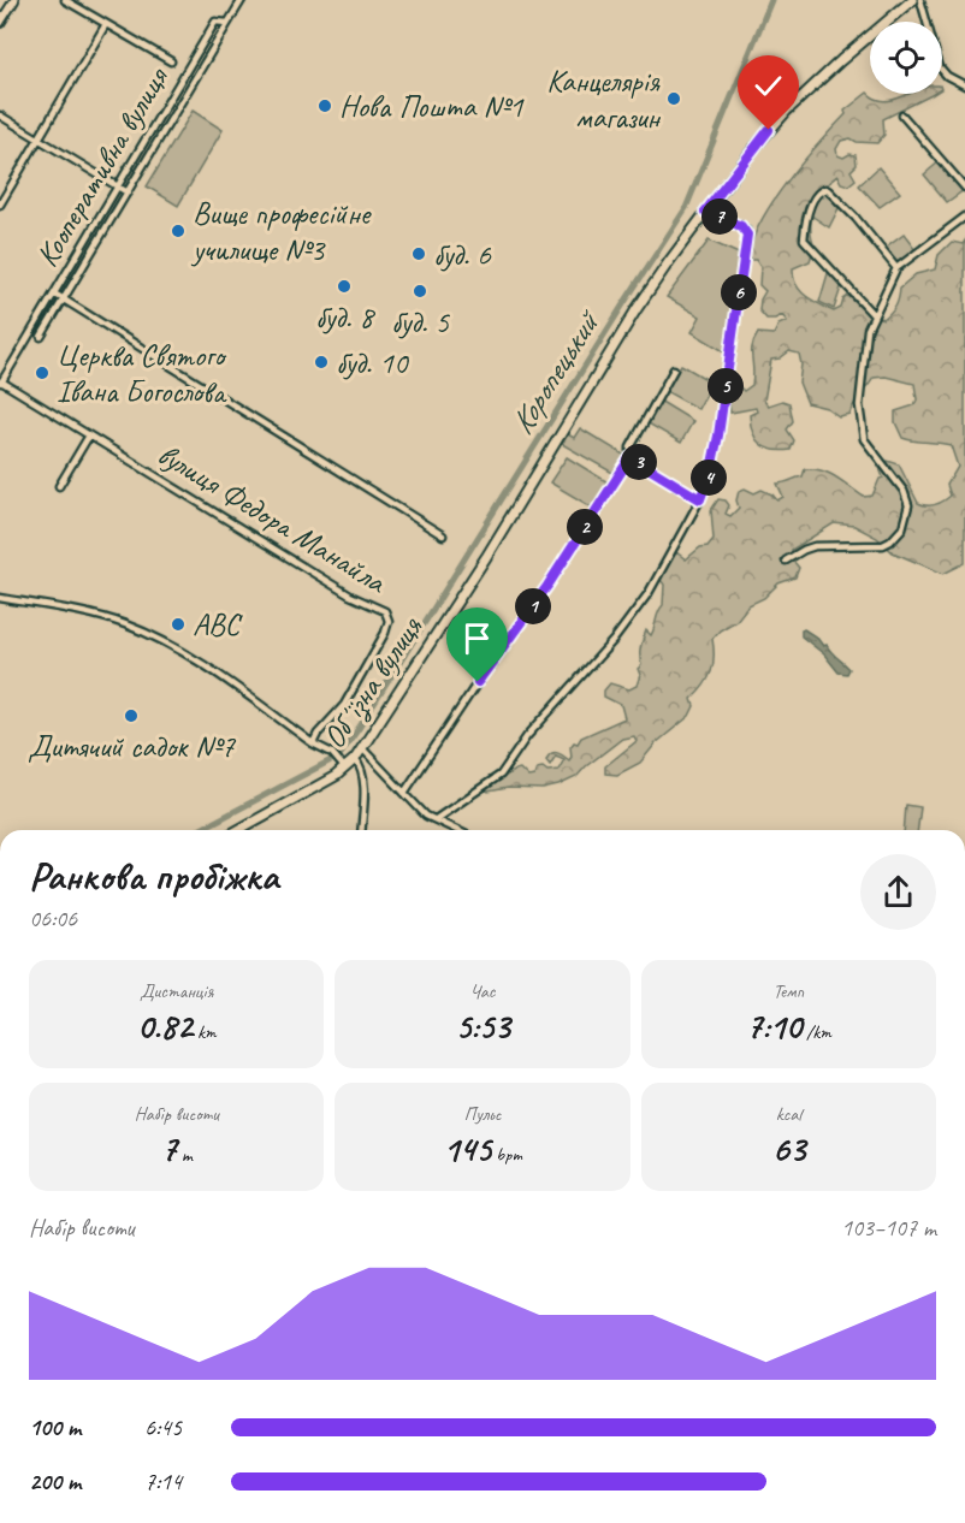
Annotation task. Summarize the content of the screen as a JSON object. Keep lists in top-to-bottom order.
{
  "streets": {
    "main road": ["Обʼїзна вулиця"],
    "street": ["Кооперативна вулиця", "вулиця Федора Манайла"]
  },
  "crossings": [
    ["Кооперативна вулиця", "вулиця Федора Манайла"]
  ],
  "water": ["Коропецький"],
  "places": [
    "Канцелярія магазин",
    "Нова Пошта №1",
    "Вище професійне училище №3",
    "буд. 6",
    "буд. 8",
    "буд. 5",
    "буд. 10",
    "Церква Святого Івана Богослова",
    "АВС",
    "Дитячий садок №7"
  ],
  "page": {
    "pins": [
      "7",
      "6",
      "5",
      "3",
      "4",
      "2",
      "1"
    ],
    "heading": ["Ранкова пробіжка", "06:06"],
    "stats": [
      ["Дистанція", "0.82 km"],
      ["Час", "5:53"],
      ["Темп", "7:10 /km"],
      ["Набір висоти", "7 m"],
      ["Пульс", "145 bpm"],
      ["kcal", "63"]
    ],
    "chart": ["Набір висоти", "103–107 m"],
    "list": [
      {
        "name": "100 m",
        "note": "6:45"
      },
      {
        "name": "200 m",
        "note": "7:14"
      }
    ]
  }
}
